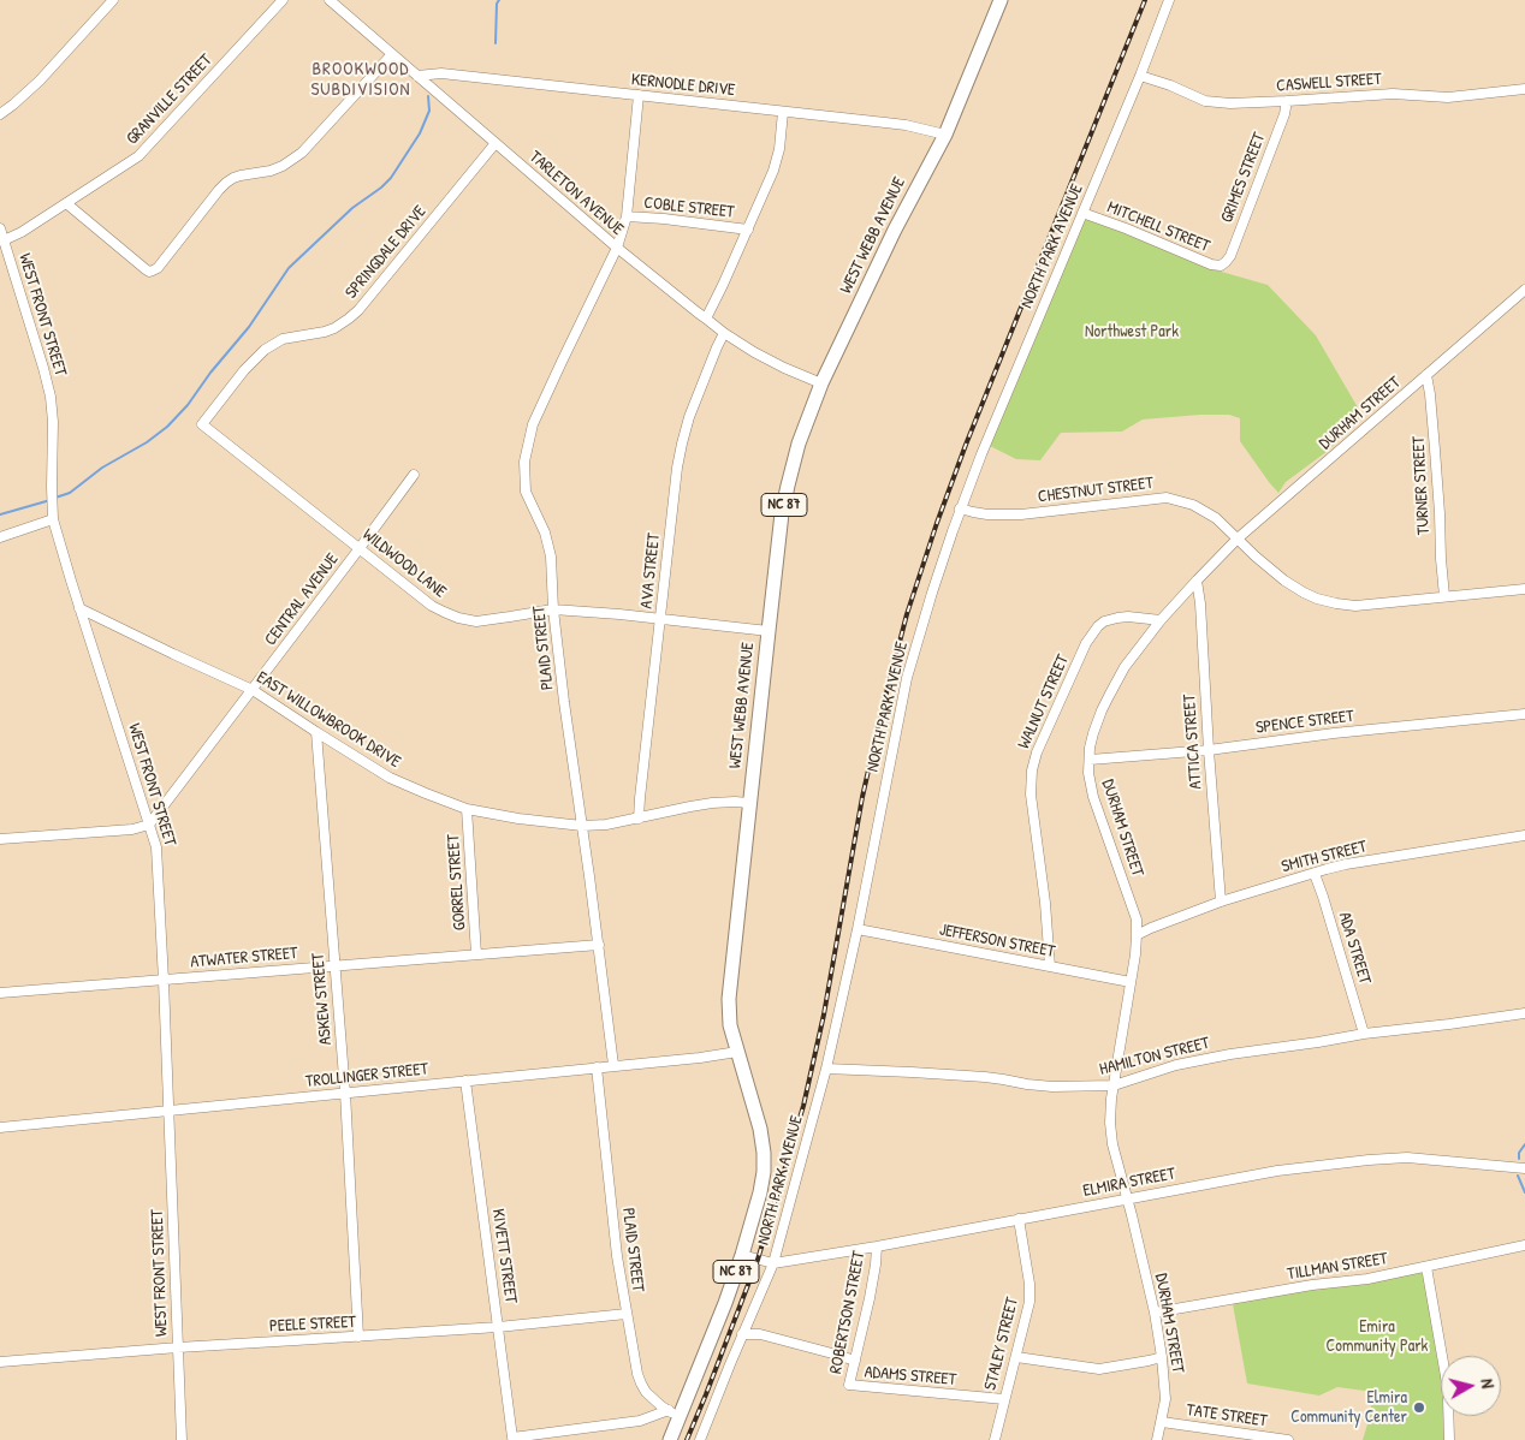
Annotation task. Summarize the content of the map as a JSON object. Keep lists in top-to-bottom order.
{
  "streets": {
    "highway": ["WEST WEBB AVENUE", "NC 87"],
    "street": [
      "CASWELL STREET",
      "KERNODLE DRIVE",
      "GRANVILLE STREET",
      "GRIMES STREET",
      "TARLETON AVENUE",
      "COBLE STREET",
      "MITCHELL STREET",
      "NORTH PARK AVENUE",
      "SPRINGDALE DRIVE",
      "WEST FRONT STREET",
      "DURHAM STREET",
      "TURNER STREET",
      "CHESTNUT STREET",
      "WILDWOOD LANE",
      "AVA STREET",
      "CENTRAL AVENUE",
      "PLAID STREET",
      "WALNUT STREET",
      "EAST WILLOWBROOK DRIVE",
      "SPENCE STREET",
      "ATTICA STREET",
      "SMITH STREET",
      "GORREL STREET",
      "JEFFERSON STREET",
      "ADA STREET",
      "ATWATER STREET",
      "ASKEW STREET",
      "HAMILTON STREET",
      "TROLLINGER STREET",
      "ELMIRA STREET",
      "KIVETT STREET",
      "TILLMAN STREET",
      "ROBERTSON STREET",
      "PEELE STREET",
      "STALEY STREET",
      "ADAMS STREET",
      "TATE STREET"
    ]
  },
  "crossings": [
    ["CASWELL STREET", "GRIMES STREET"],
    ["CASWELL STREET", "NORTH PARK AVENUE"],
    ["KERNODLE DRIVE", "TARLETON AVENUE"],
    ["KERNODLE DRIVE", "WEST WEBB AVENUE"],
    ["KERNODLE DRIVE", "PLAID STREET"],
    ["GRANVILLE STREET", "WEST FRONT STREET"],
    ["GRIMES STREET", "MITCHELL STREET"],
    ["TARLETON AVENUE", "WEST WEBB AVENUE"],
    ["TARLETON AVENUE", "SPRINGDALE DRIVE"],
    ["TARLETON AVENUE", "AVA STREET"],
    ["TARLETON AVENUE", "PLAID STREET"],
    ["COBLE STREET", "PLAID STREET"],
    ["MITCHELL STREET", "NORTH PARK AVENUE"],
    ["WEST WEBB AVENUE", "WILDWOOD LANE"],
    ["WEST WEBB AVENUE", "PLAID STREET"],
    ["WEST WEBB AVENUE", "EAST WILLOWBROOK DRIVE"],
    ["WEST WEBB AVENUE", "TROLLINGER STREET"],
    ["WEST WEBB AVENUE", "ELMIRA STREET"],
    ["WEST WEBB AVENUE", "KIVETT STREET"],
    ["NORTH PARK AVENUE", "CHESTNUT STREET"],
    ["NORTH PARK AVENUE", "JEFFERSON STREET"],
    ["NORTH PARK AVENUE", "HAMILTON STREET"],
    ["NORTH PARK AVENUE", "ELMIRA STREET"],
    ["NORTH PARK AVENUE", "ADAMS STREET"],
    ["SPRINGDALE DRIVE", "WILDWOOD LANE"],
    ["WEST FRONT STREET", "CENTRAL AVENUE"],
    ["WEST FRONT STREET", "EAST WILLOWBROOK DRIVE"],
    ["WEST FRONT STREET", "ATWATER STREET"],
    ["WEST FRONT STREET", "TROLLINGER STREET"],
    ["WEST FRONT STREET", "PEELE STREET"],
    ["DURHAM STREET", "TURNER STREET"],
    ["DURHAM STREET", "CHESTNUT STREET"],
    ["DURHAM STREET", "WALNUT STREET"],
    ["DURHAM STREET", "SPENCE STREET"],
    ["DURHAM STREET", "ATTICA STREET"],
    ["DURHAM STREET", "SMITH STREET"],
    ["DURHAM STREET", "JEFFERSON STREET"],
    ["DURHAM STREET", "HAMILTON STREET"],
    ["DURHAM STREET", "ELMIRA STREET"],
    ["DURHAM STREET", "TILLMAN STREET"],
    ["DURHAM STREET", "TATE STREET"],
    ["TURNER STREET", "CHESTNUT STREET"],
    ["WILDWOOD LANE", "AVA STREET"],
    ["WILDWOOD LANE", "CENTRAL AVENUE"],
    ["WILDWOOD LANE", "PLAID STREET"],
    ["AVA STREET", "EAST WILLOWBROOK DRIVE"],
    ["CENTRAL AVENUE", "EAST WILLOWBROOK DRIVE"],
    ["PLAID STREET", "EAST WILLOWBROOK DRIVE"],
    ["PLAID STREET", "ATWATER STREET"],
    ["PLAID STREET", "TROLLINGER STREET"],
    ["PLAID STREET", "KIVETT STREET"],
    ["PLAID STREET", "PEELE STREET"],
    ["WALNUT STREET", "JEFFERSON STREET"],
    ["EAST WILLOWBROOK DRIVE", "GORREL STREET"],
    ["EAST WILLOWBROOK DRIVE", "ASKEW STREET"],
    ["SPENCE STREET", "ATTICA STREET"],
    ["ATTICA STREET", "SMITH STREET"],
    ["SMITH STREET", "ADA STREET"],
    ["GORREL STREET", "ATWATER STREET"],
    ["ADA STREET", "HAMILTON STREET"],
    ["ATWATER STREET", "ASKEW STREET"],
    ["ASKEW STREET", "TROLLINGER STREET"],
    ["ASKEW STREET", "PEELE STREET"],
    ["TROLLINGER STREET", "KIVETT STREET"],
    ["ELMIRA STREET", "ROBERTSON STREET"],
    ["ELMIRA STREET", "STALEY STREET"],
    ["KIVETT STREET", "PEELE STREET"],
    ["ROBERTSON STREET", "ADAMS STREET"],
    ["STALEY STREET", "ADAMS STREET"]
  ],
  "districts": ["BROOKWOOD SUBDIVISION"],
  "parks": ["Northwest Park", "Emira Community Park"],
  "places": ["Elmira Community Center"],
  "north": "right"
}
